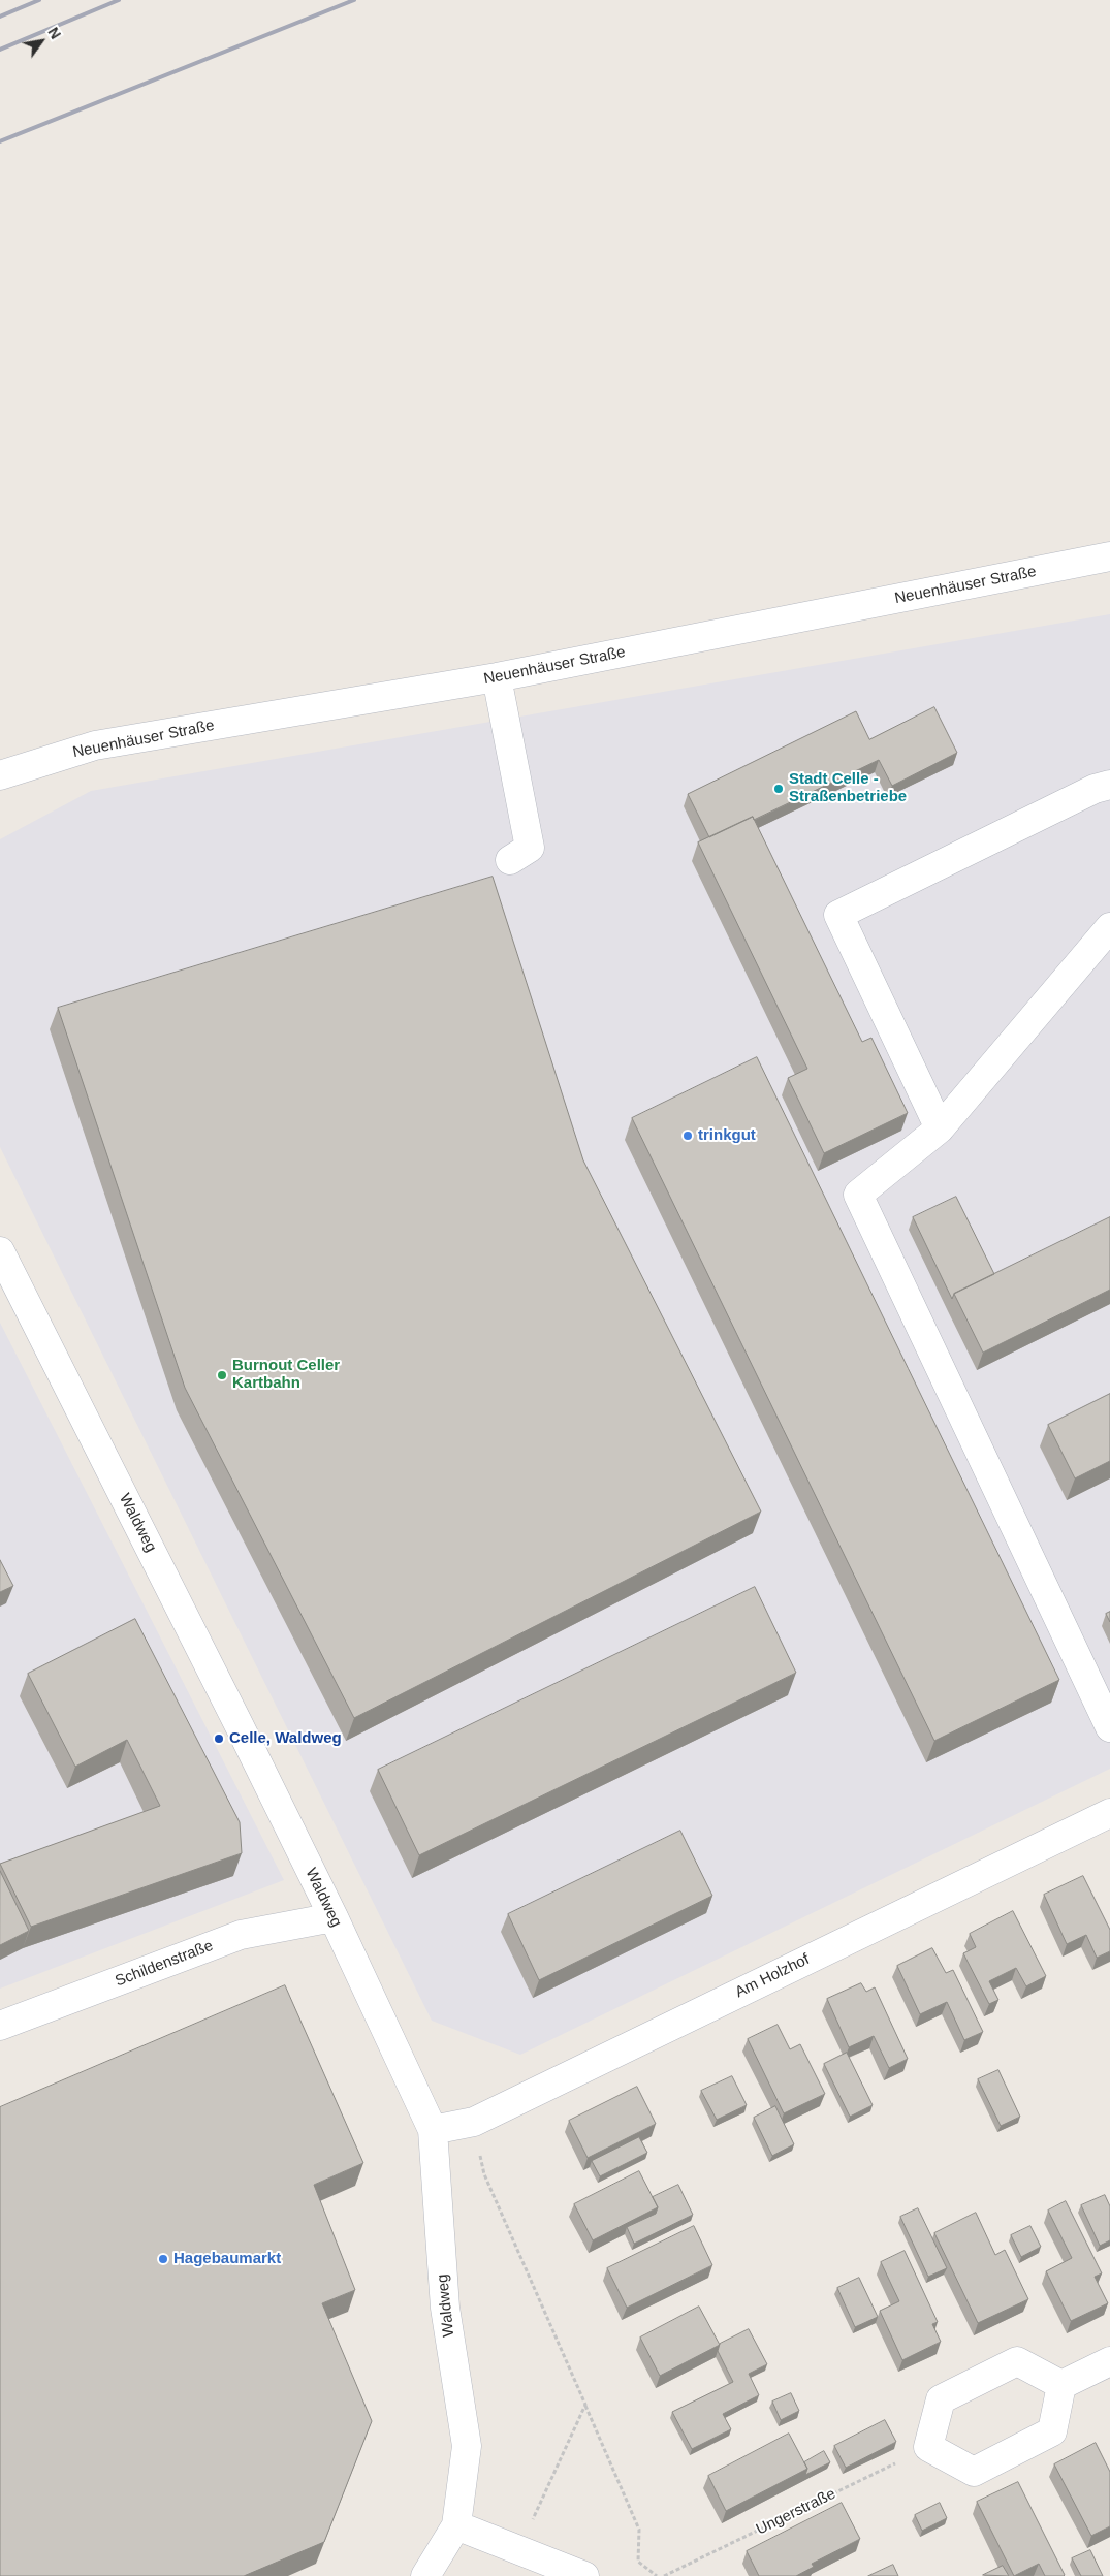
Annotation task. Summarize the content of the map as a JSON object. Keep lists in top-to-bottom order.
{
  "streets": {
    "street": [
      "Neuenhäuser Straße",
      "Waldweg",
      "Schildenstraße",
      "Am Holzhof"
    ],
    "path": ["Ungerstraße"]
  },
  "crossings": [
    ["Waldweg", "Schildenstraße"],
    ["Waldweg", "Am Holzhof"]
  ],
  "places": [
    "Stadt Celle - Straßenbetriebe",
    "trinkgut",
    "Burnout Celler Kartbahn",
    "Celle, Waldweg",
    "Hagebaumarkt"
  ],
  "north": "top right"
}
